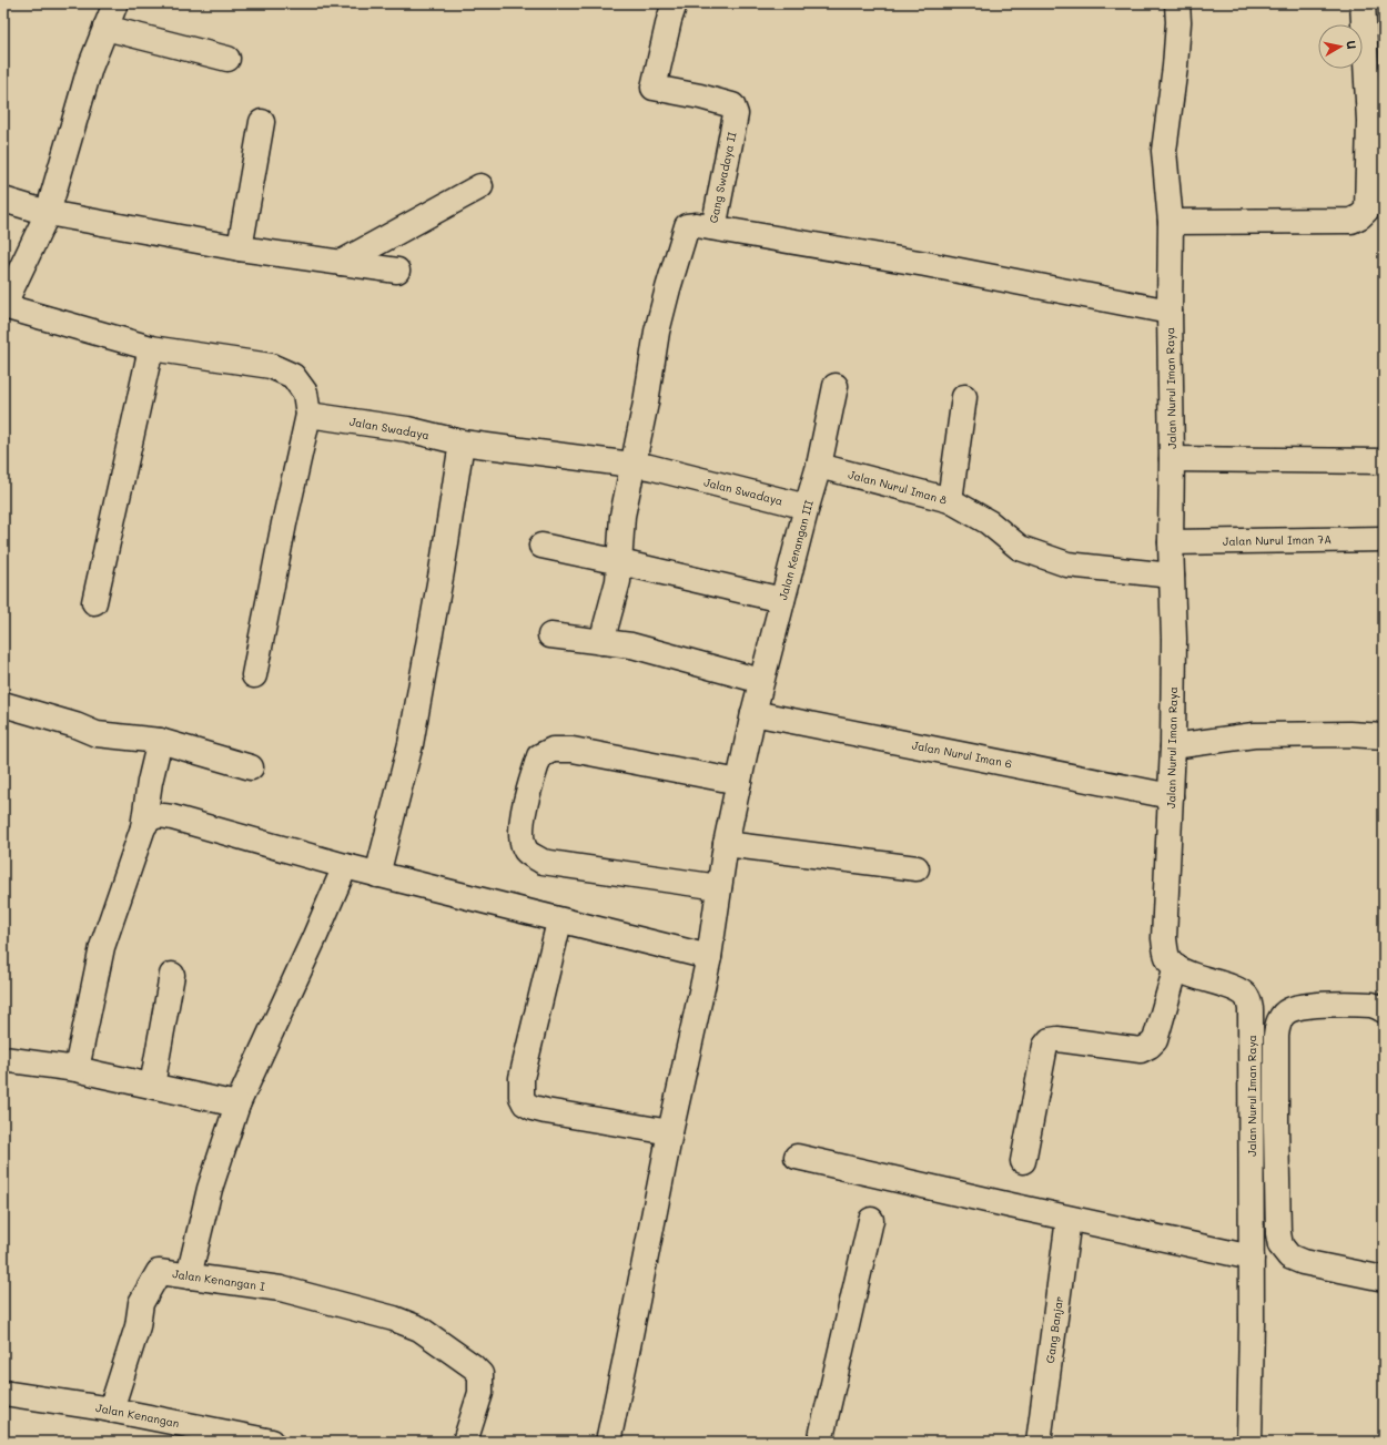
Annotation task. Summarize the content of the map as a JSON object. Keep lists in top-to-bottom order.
{
  "streets": {
    "street": [
      "Gang Swadaya II",
      "Jalan Nurul Iman Raya",
      "Jalan Swadaya",
      "Jalan Nurul Iman 8",
      "Jalan Nurul Iman 7A",
      "Jalan Kenangan III",
      "Jalan Nurul Iman 6",
      "Jalan Kenangan I",
      "Gang Banjar",
      "Jalan Kenangan"
    ]
  },
  "crossings": [
    ["Gang Swadaya II", "Jalan Swadaya"],
    ["Jalan Nurul Iman Raya", "Jalan Nurul Iman 8"],
    ["Jalan Nurul Iman Raya", "Jalan Nurul Iman 7A"],
    ["Jalan Nurul Iman Raya", "Jalan Nurul Iman 6"],
    ["Jalan Swadaya", "Jalan Kenangan III"],
    ["Jalan Nurul Iman 8", "Jalan Kenangan III"],
    ["Jalan Kenangan III", "Jalan Nurul Iman 6"],
    ["Jalan Kenangan I", "Jalan Kenangan"]
  ],
  "north": "right"
}
